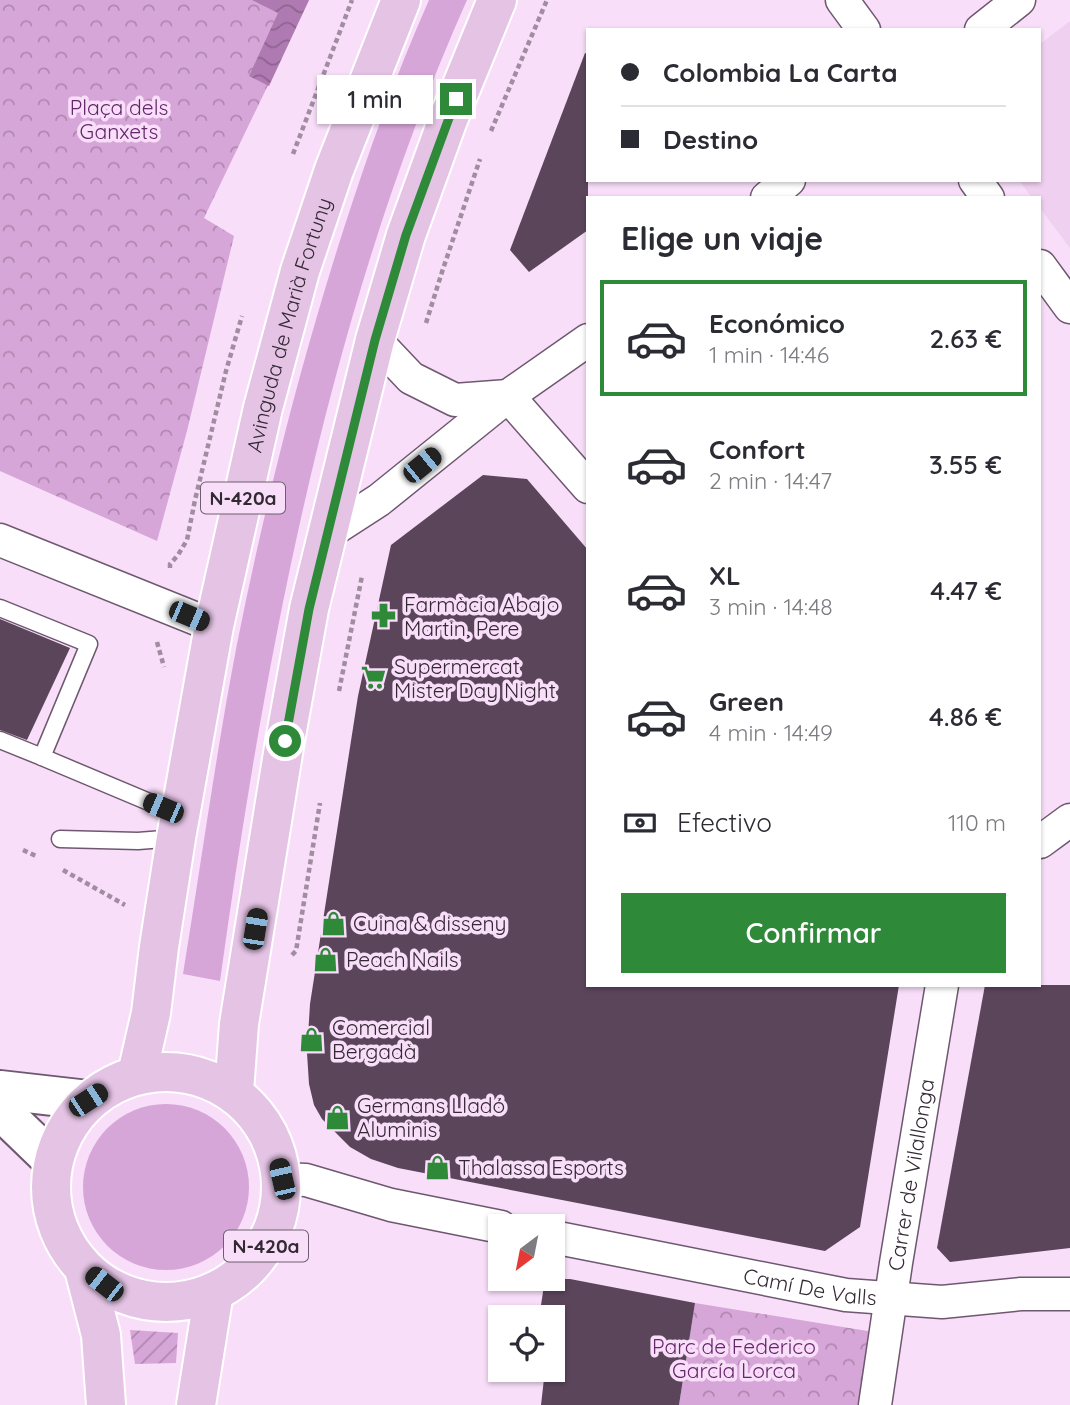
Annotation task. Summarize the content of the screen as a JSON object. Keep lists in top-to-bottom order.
{
  "streets": {
    "main road": ["Avinguda de Marià Fortuny", "N-420a"],
    "street": ["Carrer de Vilallonga", "Camí De Valls"]
  },
  "crossings": [
    ["Avinguda de Marià Fortuny", "N-420a"],
    ["Carrer de Vilallonga", "Camí De Valls"]
  ],
  "parks": ["Plaça dels Ganxets", "Parc de Federico García Lorca"],
  "places": {
    "pharmacy": ["Farmàcia Abajo Martin, Pere"],
    "supermarket": ["Supermercat Mister Day Night"],
    "shop": [
      "Cuina & disseny",
      "Peach Nails",
      "Comercial Bergadà",
      "Germans Lladó Aluminis",
      "Thalassa Esports"
    ]
  },
  "north": "bottom left",
  "page": {
    "banner": ["Colombia La Carta", "Destino"],
    "bubble": "1 min",
    "heading": "Elige un viaje",
    "list": [
      {
        "name": "Económico",
        "note": "1 min · 14:46",
        "value": "2.63 €"
      },
      {
        "name": "Confort",
        "note": "2 min · 14:47",
        "value": "3.55 €"
      },
      {
        "name": "XL",
        "note": "3 min · 14:48",
        "value": "4.47 €"
      },
      {
        "name": "Green",
        "note": "4 min · 14:49",
        "value": "4.86 €"
      }
    ],
    "pay": ["Efectivo", "110 m"],
    "buttons": "Confirmar"
  }
}
